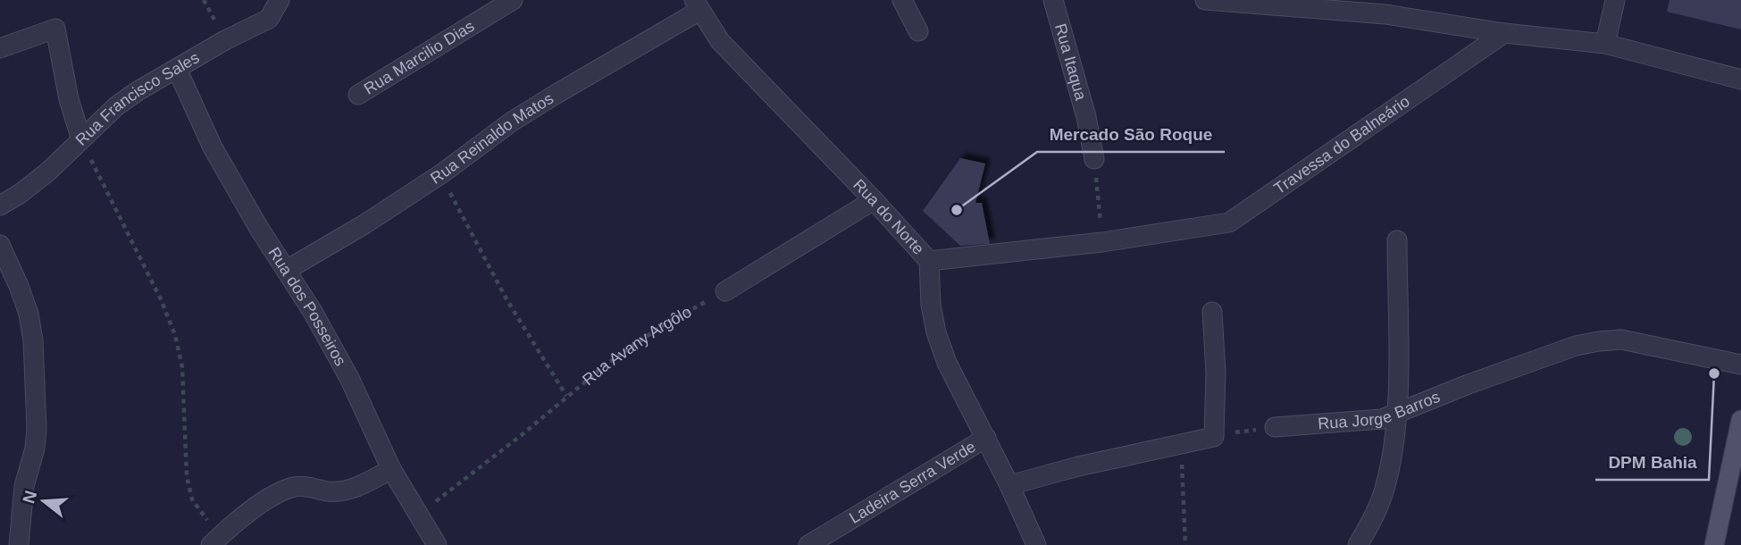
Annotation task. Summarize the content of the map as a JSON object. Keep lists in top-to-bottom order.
{
  "streets": {
    "street": [
      "Rua Marcilio Dias",
      "Rua Itaqua",
      "Rua Francisco Sales",
      "Rua Reinaldo Matos",
      "Travessa do Balneário",
      "Rua do Norte",
      "Rua dos Posseiros",
      "Rua Jorge Barros",
      "Ladeira Serra Verde"
    ],
    "path": ["Rua Avany Argôlo"]
  },
  "crossings": [
    ["Rua Francisco Sales", "Rua dos Posseiros"],
    ["Rua Reinaldo Matos", "Rua do Norte"],
    ["Rua Reinaldo Matos", "Rua dos Posseiros"],
    ["Travessa do Balneário", "Rua do Norte"],
    ["Rua do Norte", "Ladeira Serra Verde"],
    ["Rua dos Posseiros", "Rua Avany Argôlo"]
  ],
  "places": ["Mercado São Roque", "DPM Bahia"],
  "north": "left"
}
